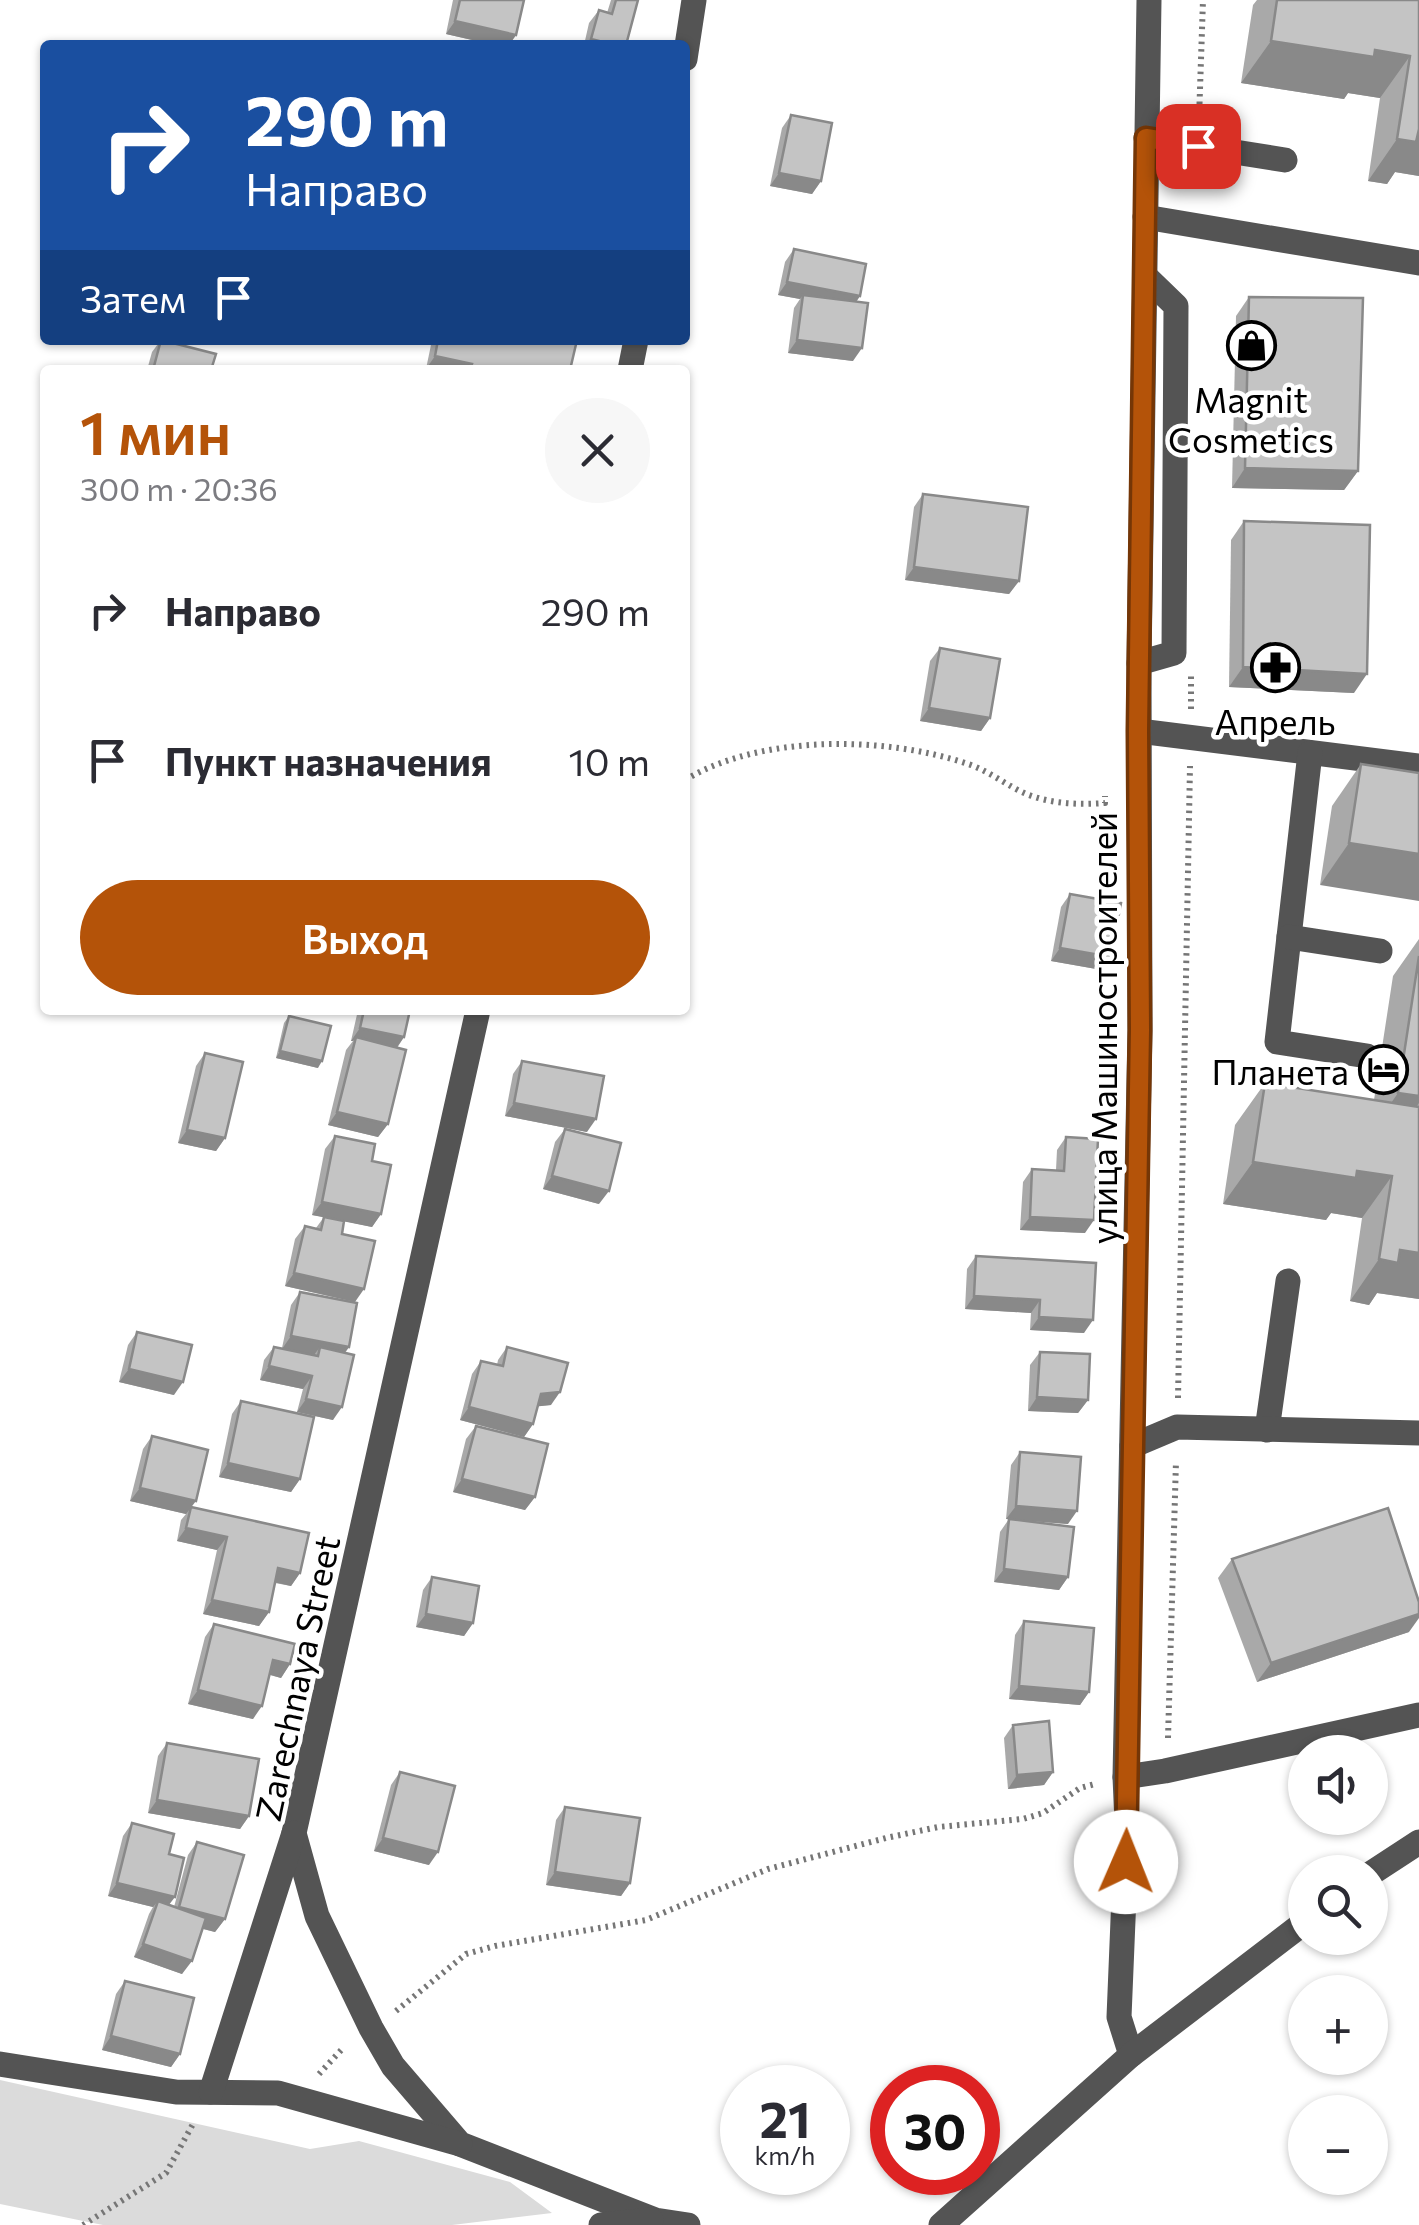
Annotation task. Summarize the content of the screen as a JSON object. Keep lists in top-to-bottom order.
{
  "streets": {
    "street": ["улица Машиностроителей", "Zarechnaya Street"]
  },
  "places": {
    "shop": ["Magnit Cosmetics"],
    "pharmacy": ["Апрель"],
    "hotel": ["Планета"]
  },
  "page": {
    "turn": ["290 m", "Направо"],
    "then": "Затем",
    "heading": ["1 мин", "300 m · 20:36"],
    "list": [
      {
        "name": "Направо",
        "value": "290 m"
      },
      {
        "name": "Пункт назначения",
        "value": "10 m"
      }
    ],
    "buttons": "Выход",
    "map_buttons": ["+", "−"],
    "speed": "21 km/h",
    "limit": "30"
  }
}
